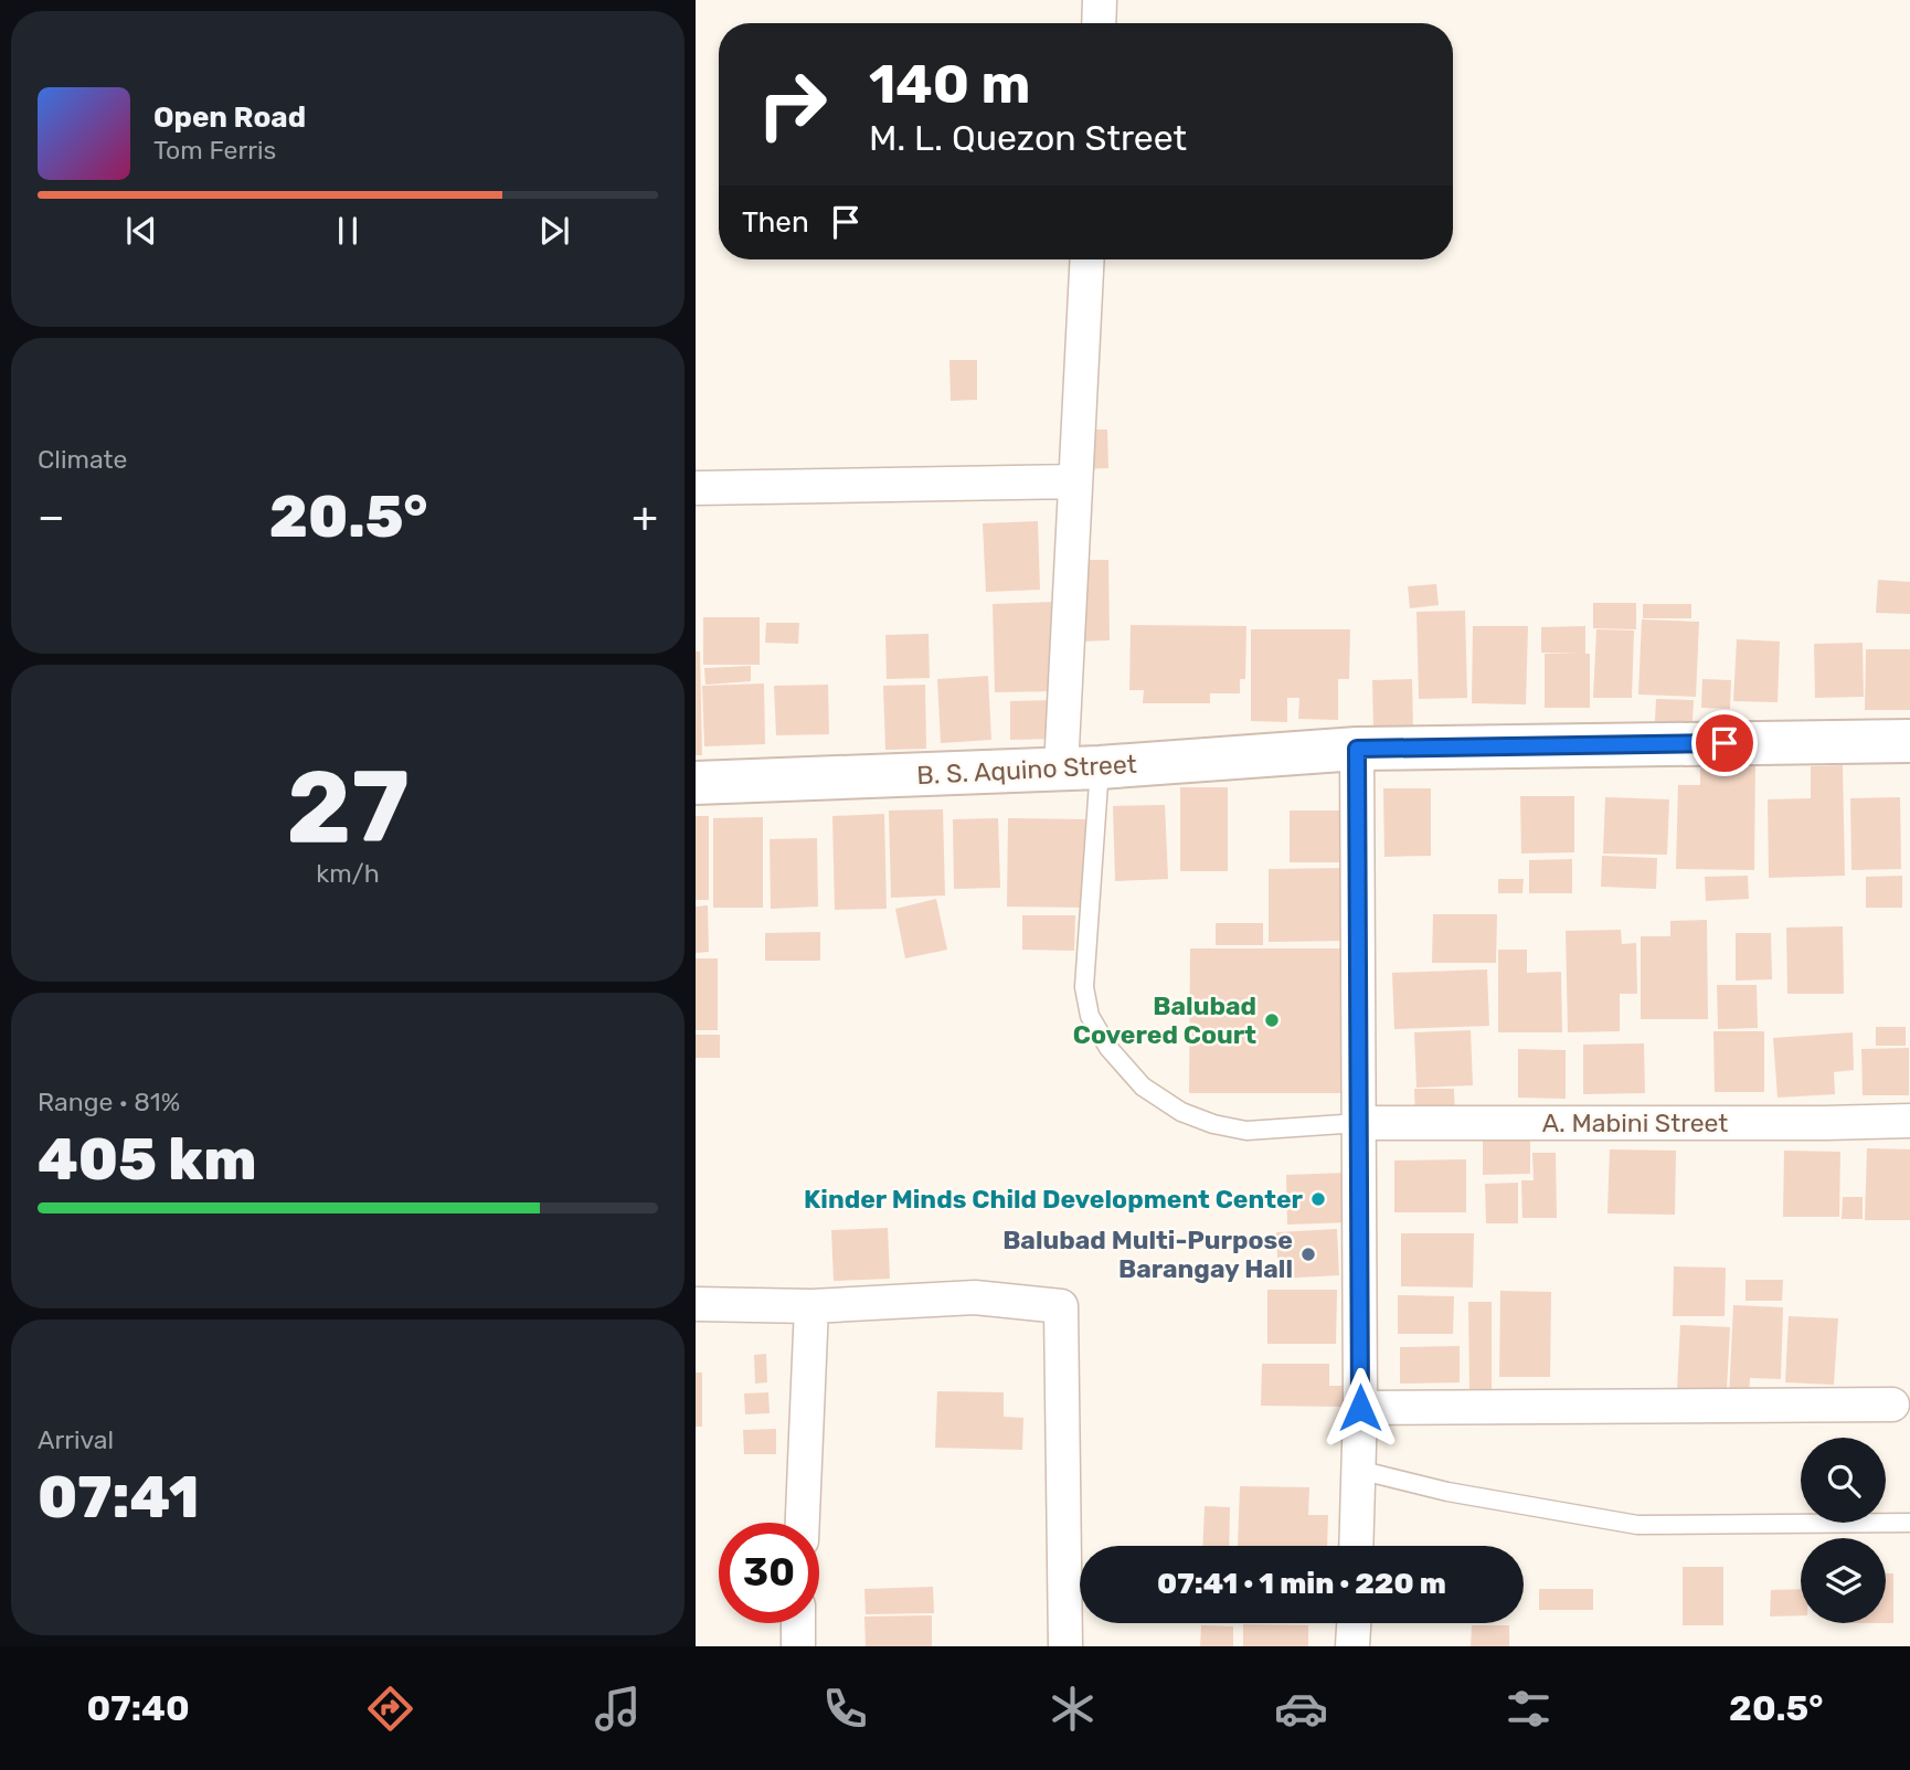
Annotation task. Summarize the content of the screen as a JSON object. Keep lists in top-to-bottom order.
{
  "streets": {
    "street": ["B. S. Aquino Street", "A. Mabini Street"]
  },
  "places": ["Balubad Covered Court", "Kinder Minds Child Development Center", "Balubad Multi-Purpose Barangay Hall"],
  "page": {
    "turn": ["140 m", "M. L. Quezon Street"],
    "song": ["Open Road", "Tom Ferris"],
    "then": "Then",
    "tile": [
      "Climate",
      ["27", "km/h"],
      ["Range · 81%", "405 km"],
      ["Arrival", "07:41"]
    ],
    "heat": ["−", "20.5°", "+"],
    "limit": "30",
    "trip": "07:41 · 1 min · 220 m",
    "tabs": ["07:40", "20.5°"]
  }
}
